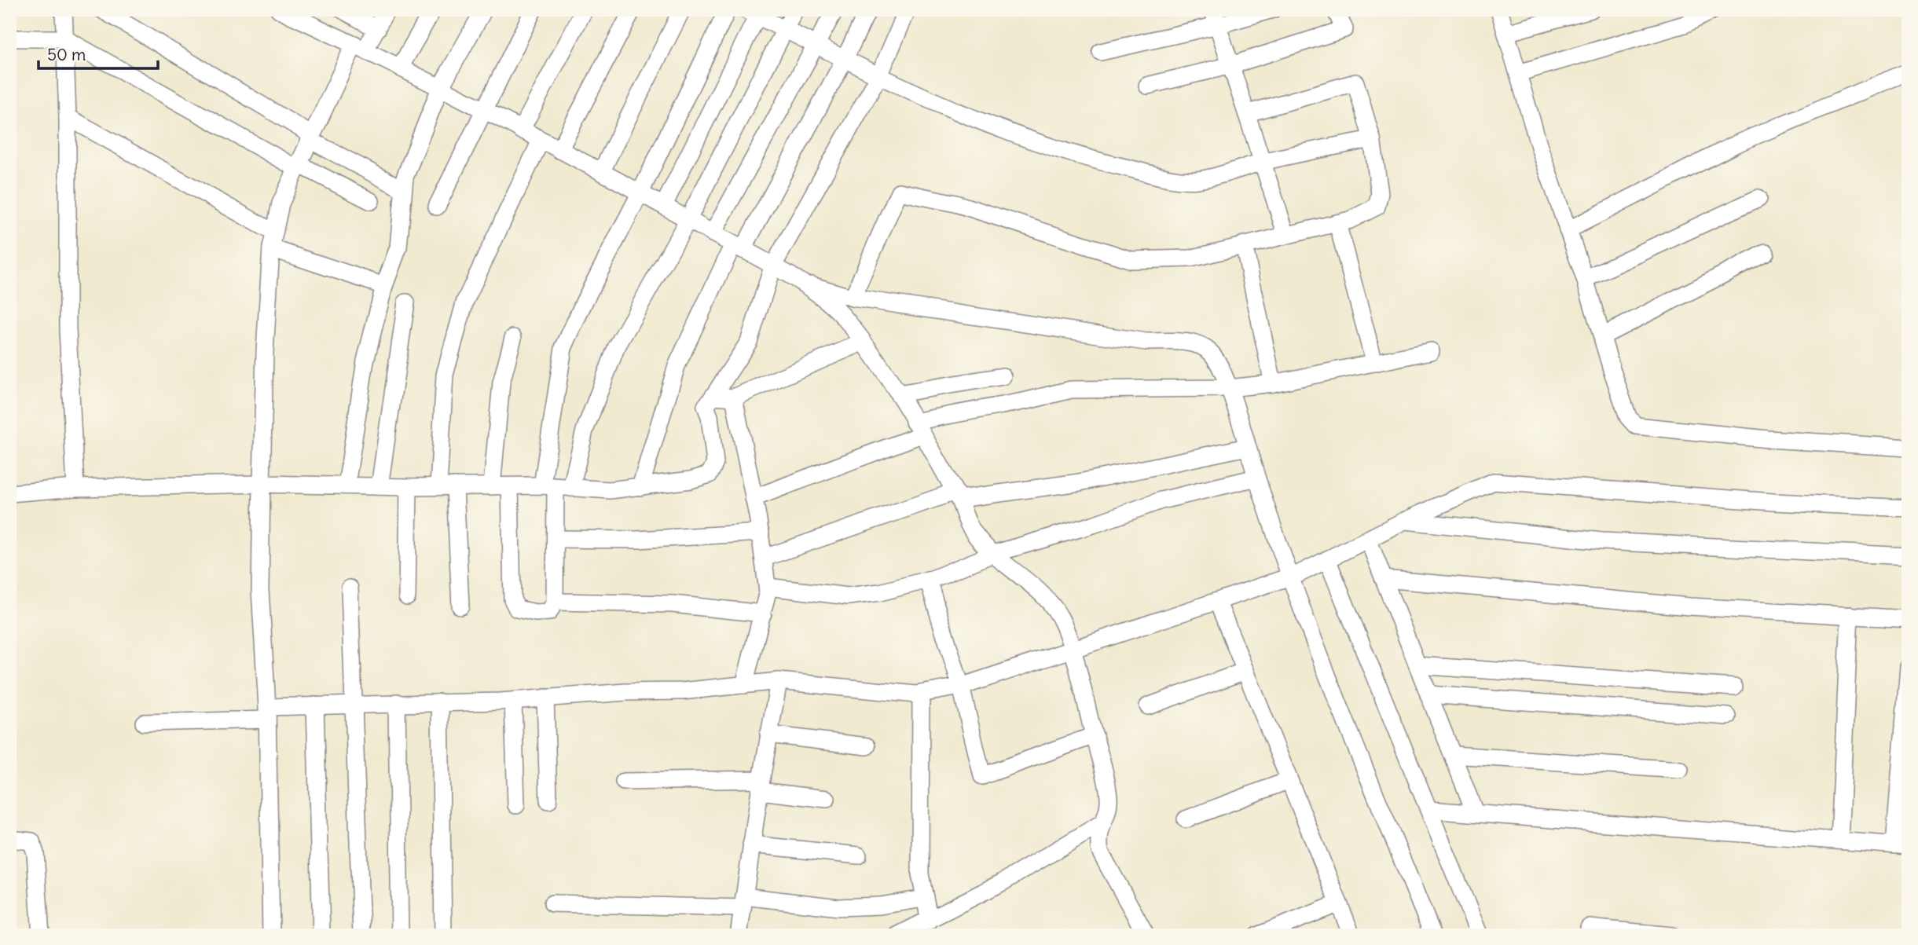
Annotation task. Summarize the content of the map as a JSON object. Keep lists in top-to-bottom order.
{
  "scale_bar": "50 m"
}
